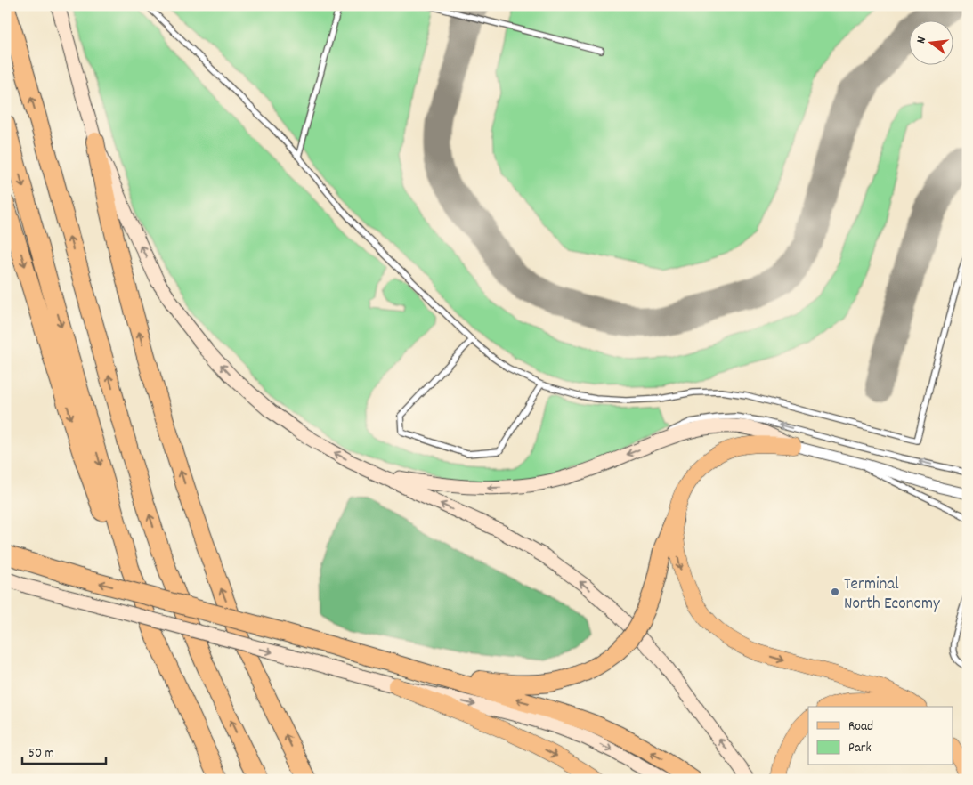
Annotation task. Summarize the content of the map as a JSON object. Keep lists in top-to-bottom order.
{
  "places": ["Terminal North Economy"],
  "legend": ["Road", "Park"],
  "scale_bar": "50 m",
  "north": "left"
}
